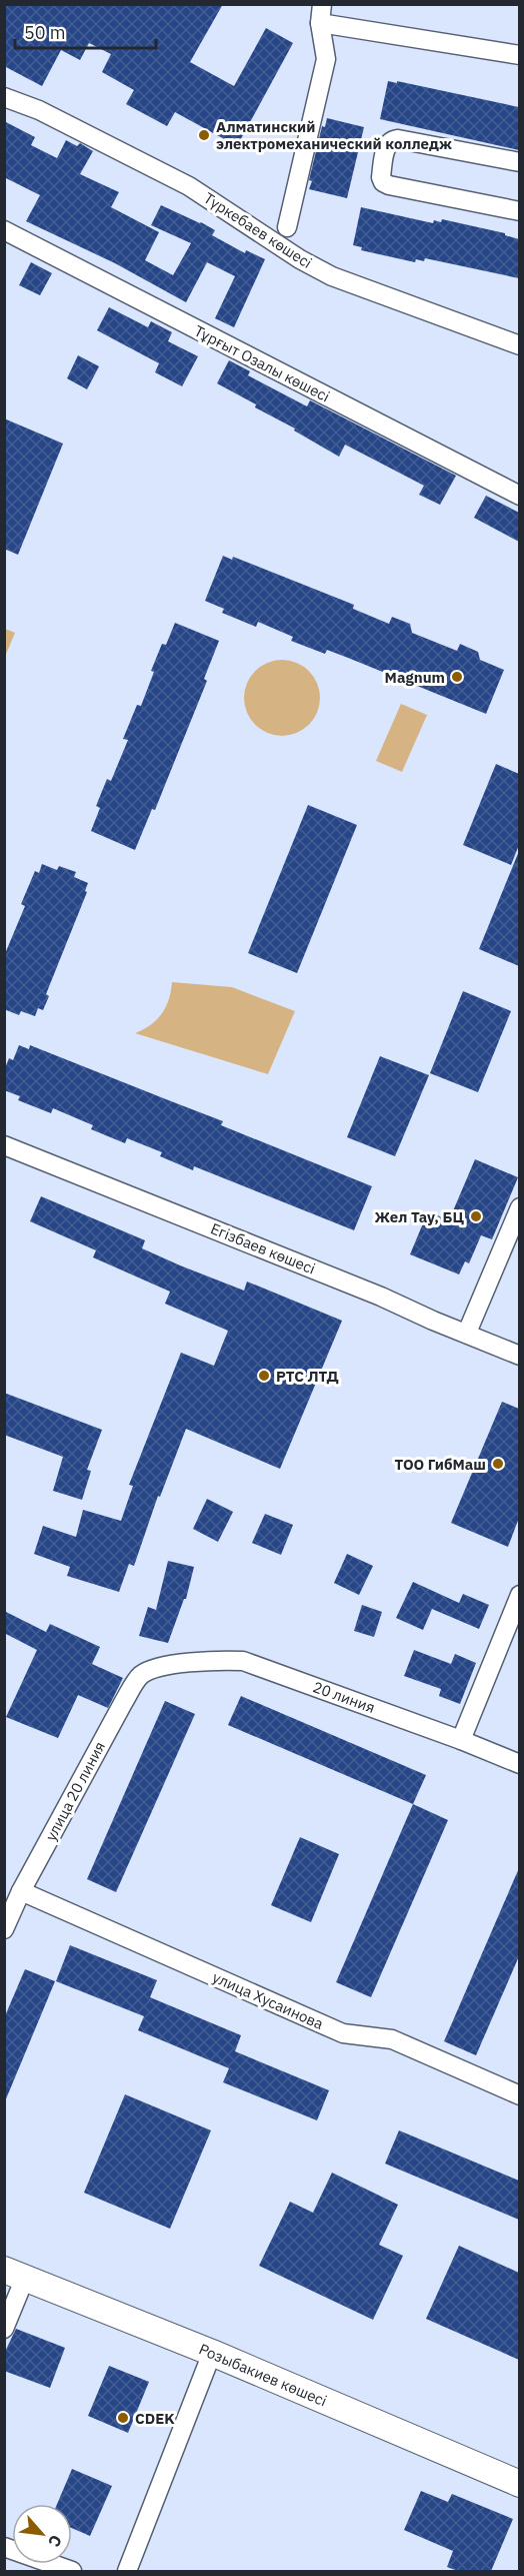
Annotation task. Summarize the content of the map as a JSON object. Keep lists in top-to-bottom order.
{
  "streets": {
    "main road": ["Розыбакиев көшесі"],
    "street": [
      "Түркебаев көшесі",
      "Тұрғыт Озалы көшесі",
      "Егізбаев көшесі",
      "20 линия",
      "улица 20 линия",
      "улица Хусаинова"
    ]
  },
  "crossings": [
    ["20 линия", "улица 20 линия"],
    ["улица 20 линия", "улица Хусаинова"]
  ],
  "places": [
    "Алматинский электромеханический колледж",
    "Magnum",
    "Жел Тау, БЦ",
    "РТС ЛТД",
    "ТОО ГибМаш",
    "CDEK"
  ],
  "scale_bar": "50 m",
  "north": "bottom right"
}
